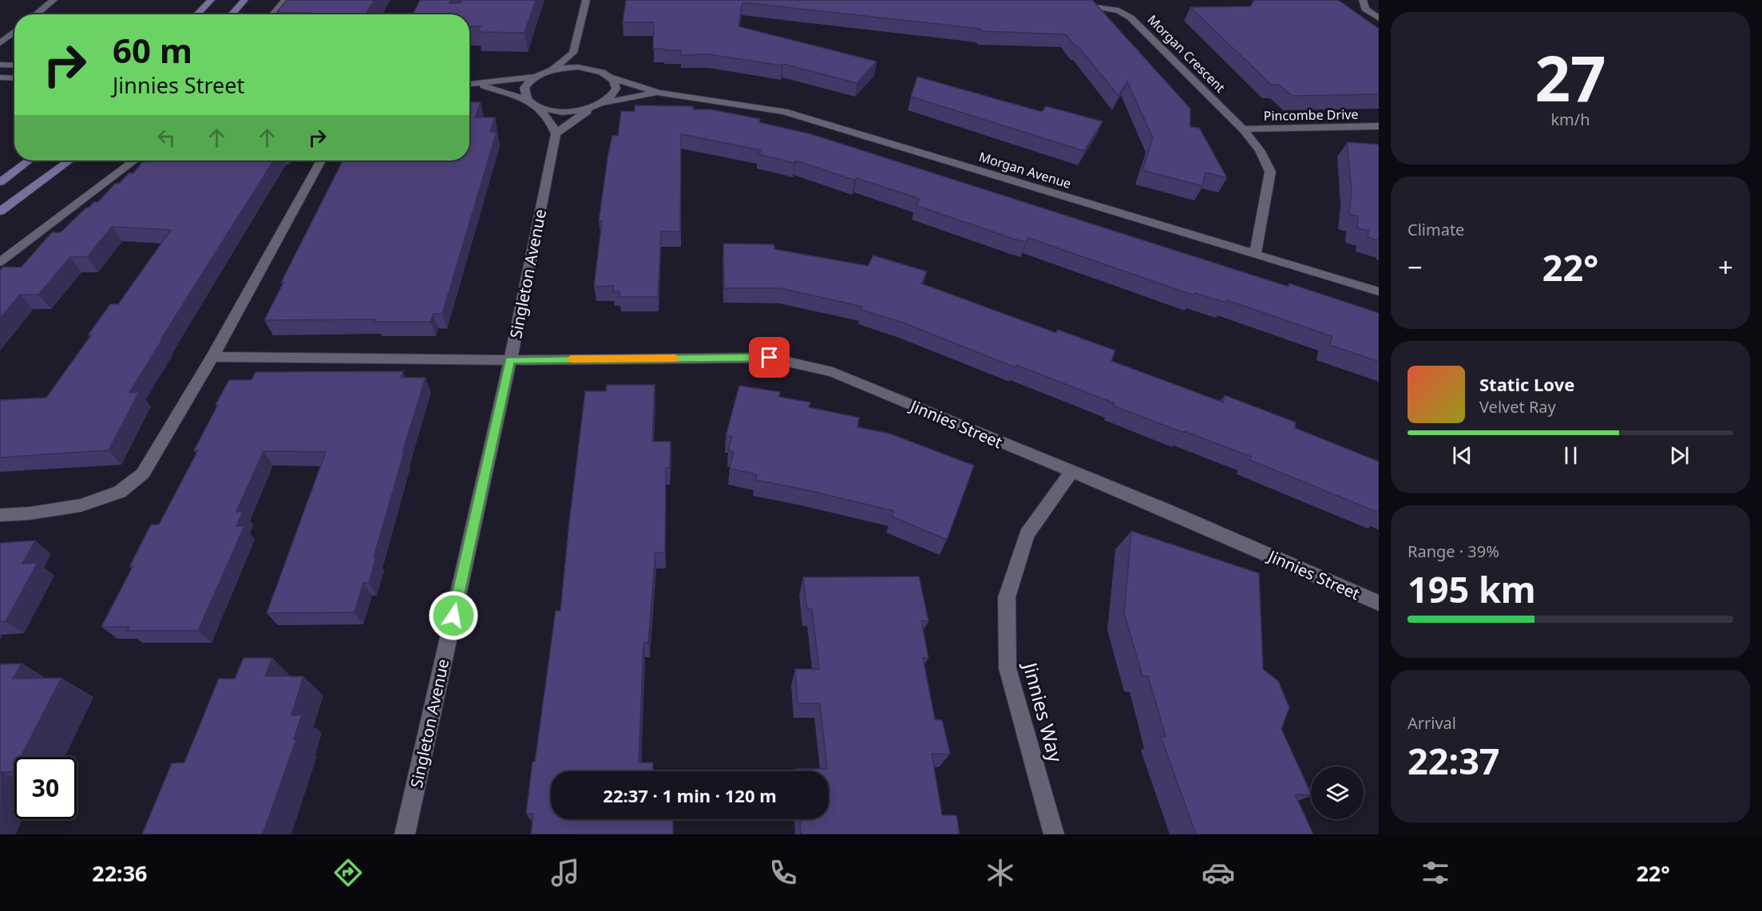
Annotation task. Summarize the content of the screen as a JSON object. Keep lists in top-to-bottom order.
{
  "streets": {
    "street": [
      "Morgan Crescent",
      "Pincombe Drive",
      "Morgan Avenue",
      "Singleton Avenue",
      "Jinnies Street",
      "Jinnies Way"
    ]
  },
  "crossings": [
    ["Morgan Crescent", "Pincombe Drive"],
    ["Morgan Crescent", "Morgan Avenue"],
    ["Singleton Avenue", "Jinnies Street"],
    ["Jinnies Street", "Jinnies Way"]
  ],
  "page": {
    "tile": [
      ["27", "km/h"],
      "Climate",
      ["Range · 39%", "195 km"],
      ["Arrival", "22:37"]
    ],
    "turn": ["60 m", "Jinnies Street"],
    "heat": ["−", "22°", "+"],
    "song": ["Static Love", "Velvet Ray"],
    "limit": "30",
    "trip": "22:37 · 1 min · 120 m",
    "tabs": ["22:36", "22°"]
  }
}
